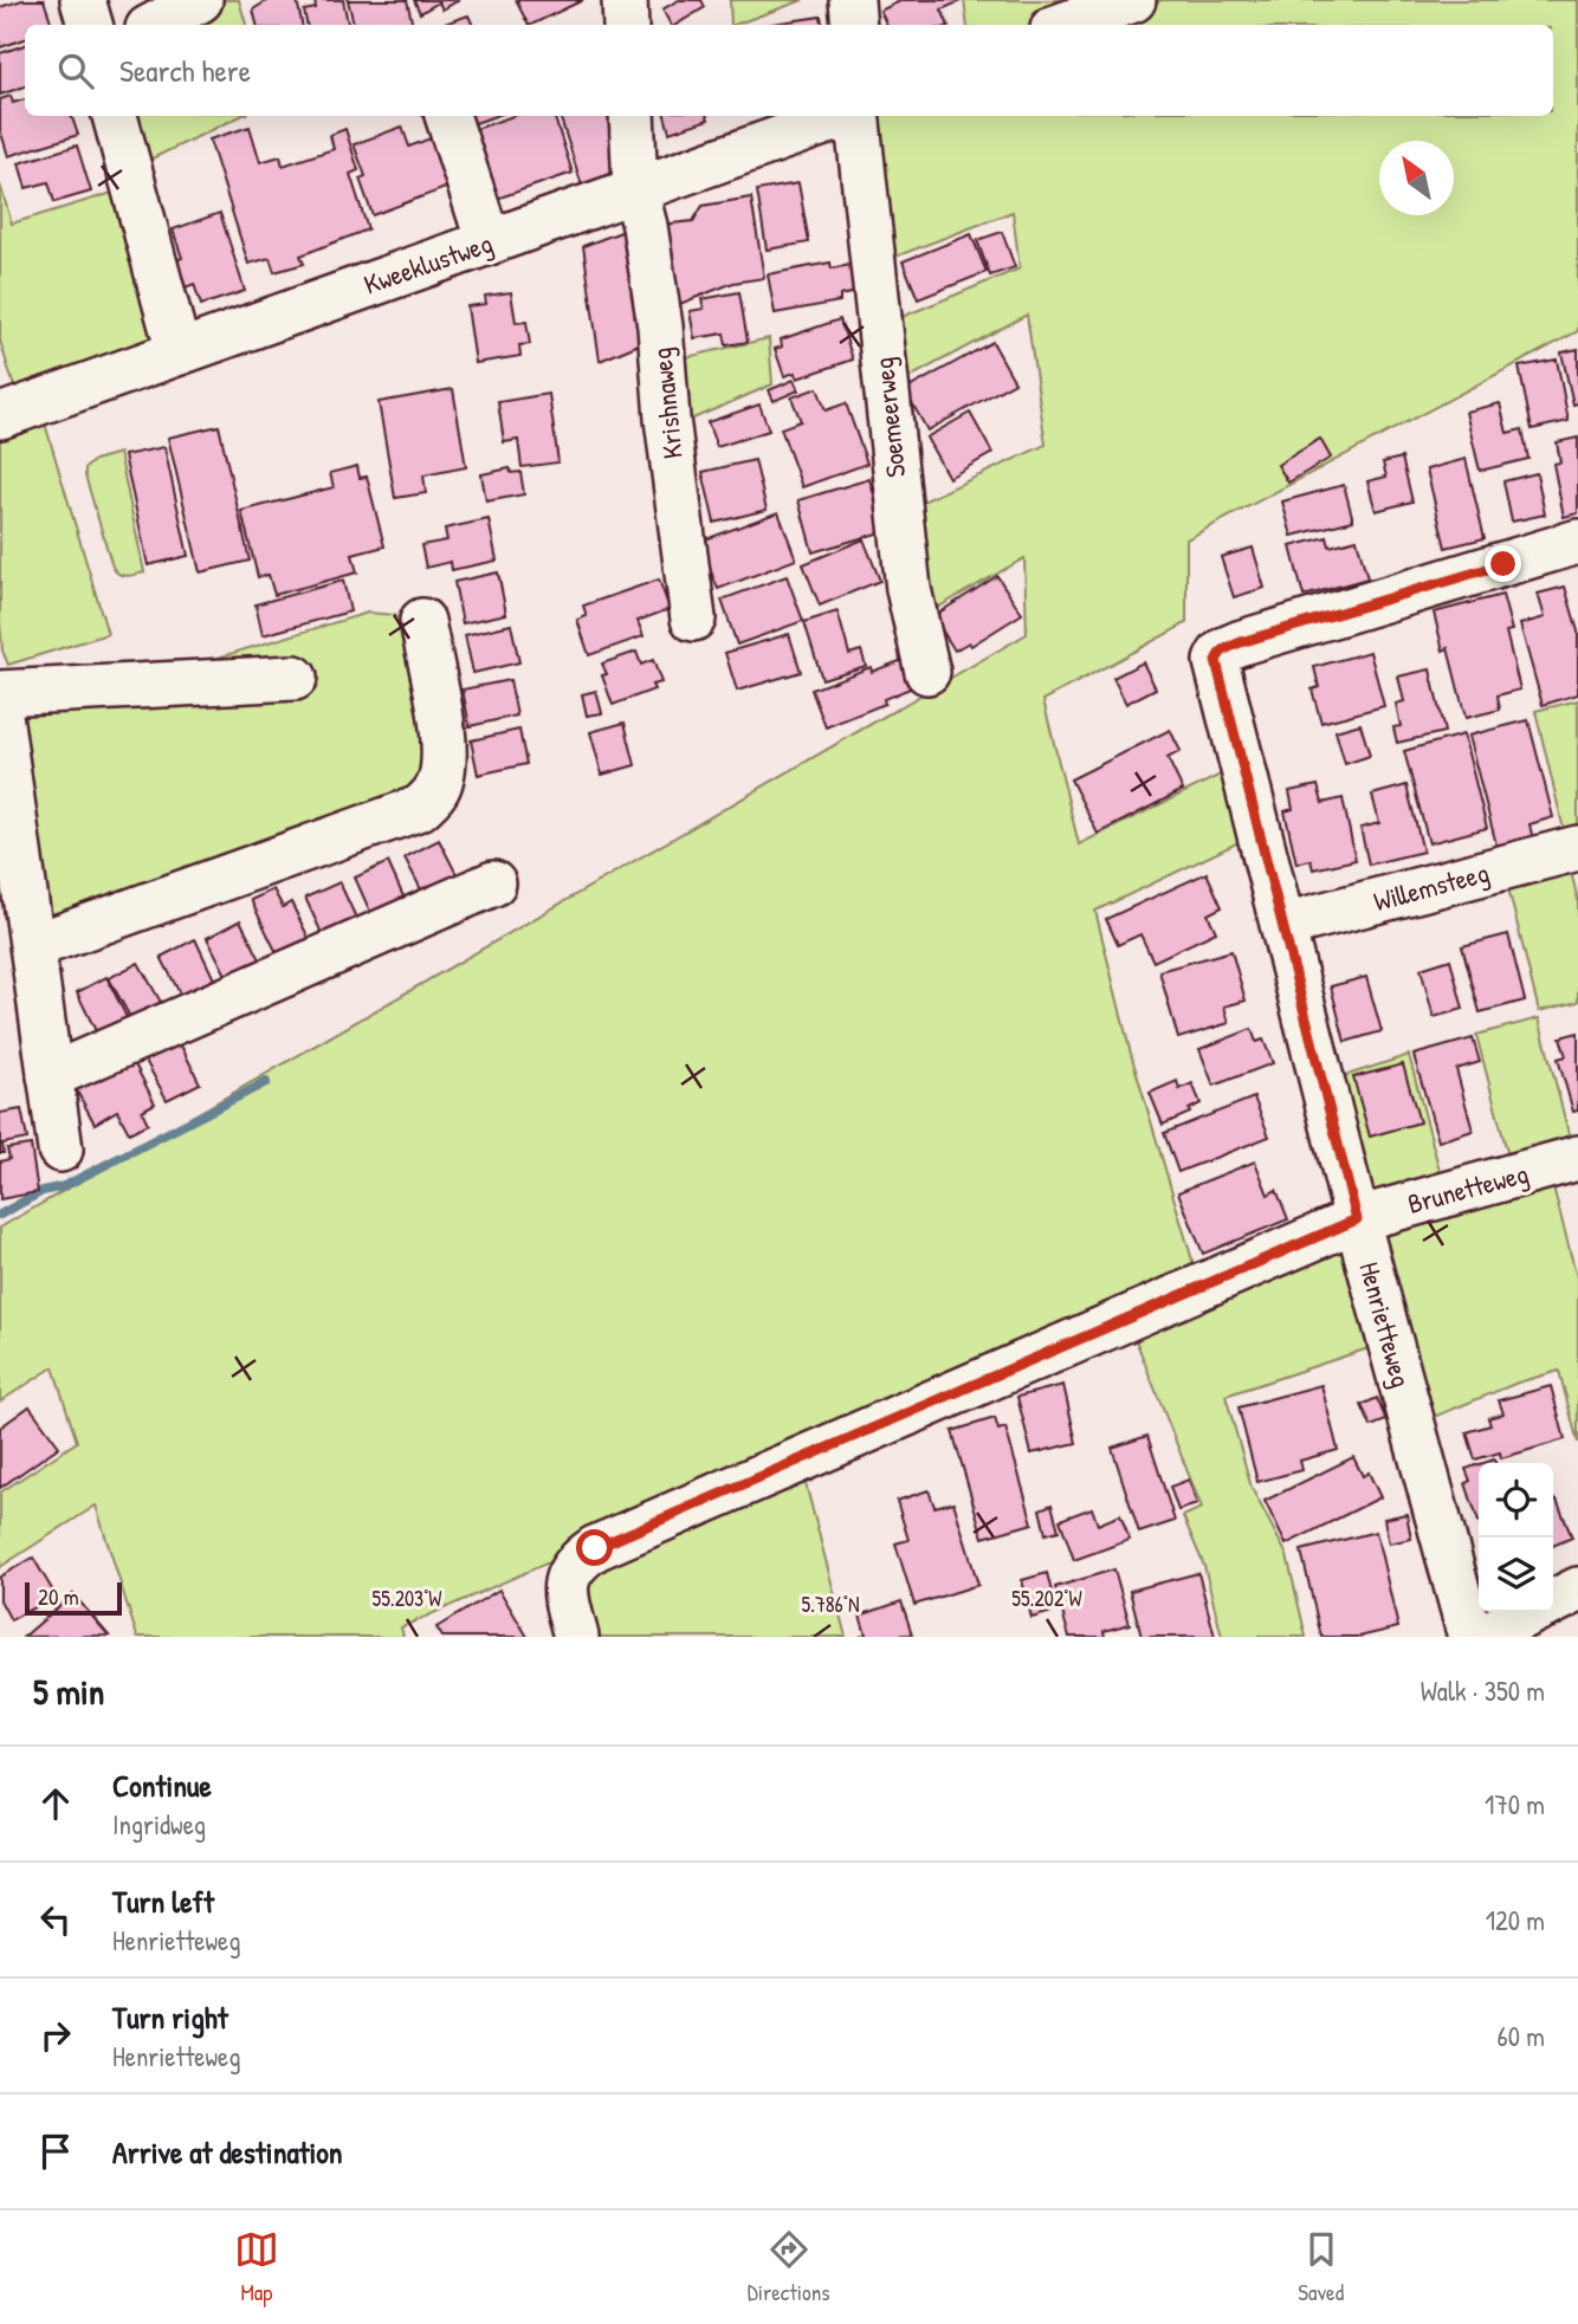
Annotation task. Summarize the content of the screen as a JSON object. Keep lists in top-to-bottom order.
{
  "streets": {
    "street": [
      "Kweeklustweg",
      "Krishnaweg",
      "Soemeerweg",
      "Willemsteeg",
      "Brunetteweg",
      "Henrietteweg"
    ]
  },
  "crossings": [
    ["Kweeklustweg", "Krishnaweg"],
    ["Willemsteeg", "Henrietteweg"],
    ["Brunetteweg", "Henrietteweg"]
  ],
  "scale_bar": "20 m",
  "north": "top left",
  "page": {
    "search": "Search here",
    "scale": "20 m",
    "heading": ["5 min", "Walk · 350 m"],
    "list": [
      ["Continue", "Ingridweg", "170 m"],
      ["Turn left", "Henrietteweg", "120 m"],
      ["Turn right", "Henrietteweg", "60 m"],
      "Arrive at destination"
    ],
    "nav": ["Map", "Directions", "Saved"]
  },
  "coordinates": ["55.203°W", "55.202°W", "5.786°N"]
}
